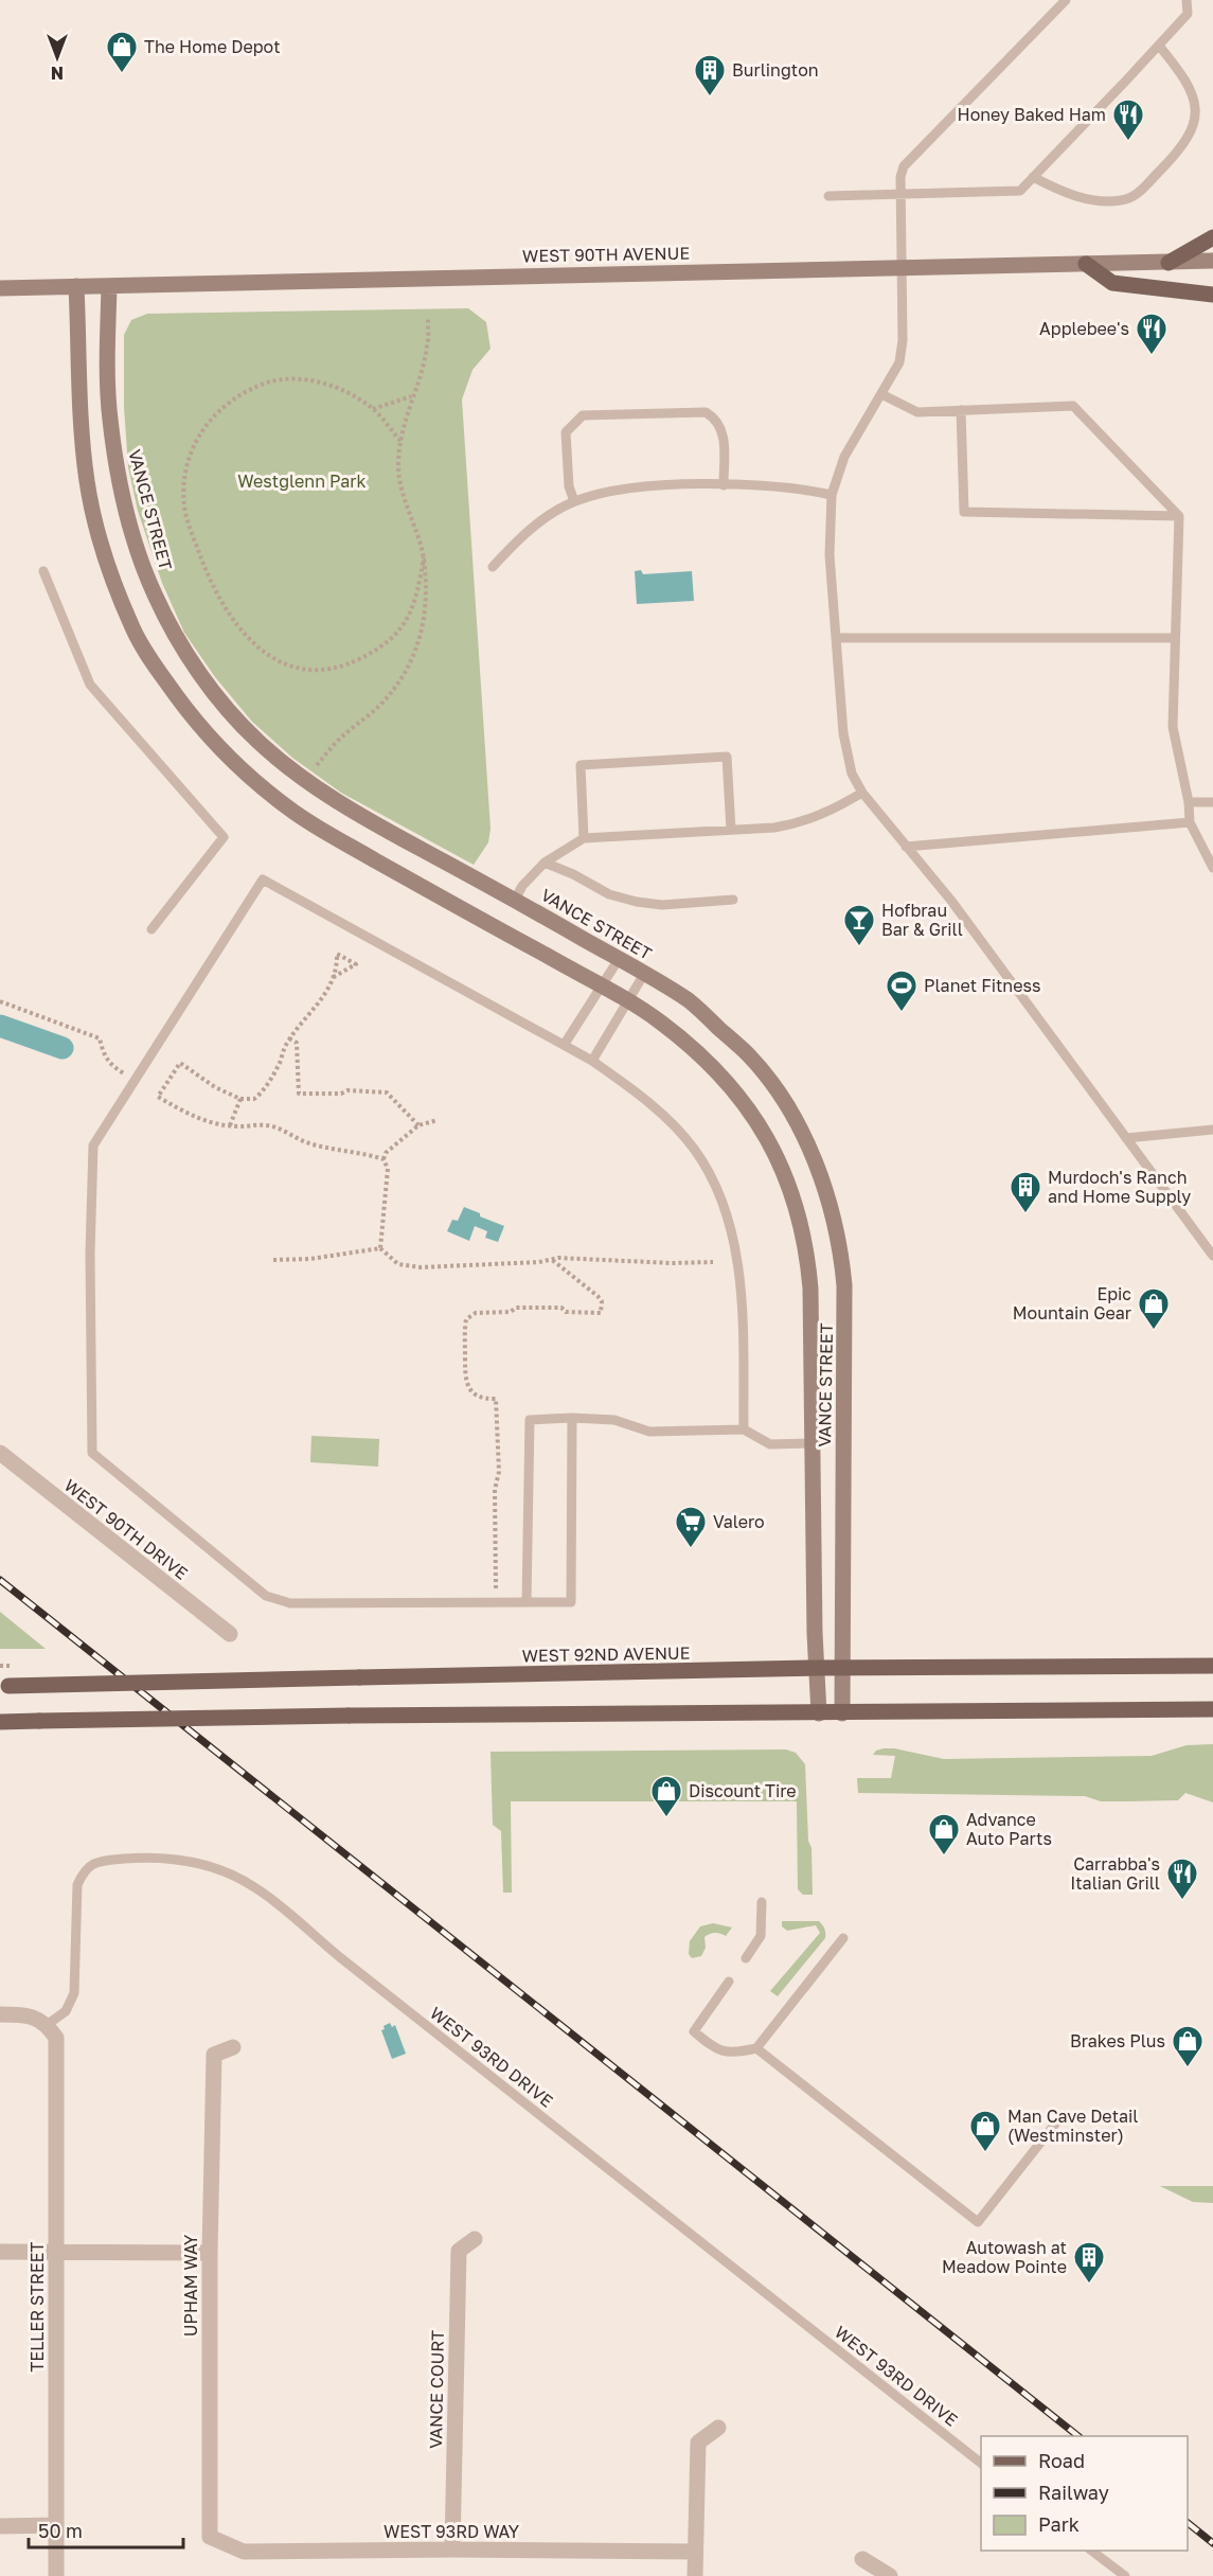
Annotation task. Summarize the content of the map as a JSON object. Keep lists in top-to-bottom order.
{
  "streets": {
    "main road": ["WEST 92ND AVENUE"],
    "street": [
      "WEST 90TH AVENUE",
      "VANCE STREET",
      "WEST 90TH DRIVE",
      "UPHAM WAY",
      "TELLER STREET",
      "VANCE COURT",
      "WEST 93RD WAY"
    ],
    "lane": ["WEST 93RD DRIVE"]
  },
  "crossings": [
    ["WEST 90TH AVENUE", "VANCE STREET"],
    ["VANCE STREET", "WEST 92ND AVENUE"],
    ["WEST 93RD DRIVE", "TELLER STREET"],
    ["UPHAM WAY", "WEST 93RD WAY"],
    ["VANCE COURT", "WEST 93RD WAY"]
  ],
  "parks": ["Westglenn Park"],
  "places": {
    "shop": [
      "The Home Depot",
      "Epic Mountain Gear",
      "Discount Tire",
      "Advance Auto Parts",
      "Brakes Plus",
      "Man Cave Detail (Westminster)"
    ],
    "building": ["Burlington", "Murdoch's Ranch and Home Supply", "Autowash at Meadow Pointe"],
    "restaurant": ["Honey Baked Ham", "Applebee's", "Carrabba's Italian Grill"],
    "bar": ["Hofbrau Bar & Grill"],
    "sports": ["Planet Fitness"],
    "supermarket": ["Valero"]
  },
  "legend": ["Road", "Railway", "Park"],
  "scale_bar": "50 m",
  "north": "bottom"
}
